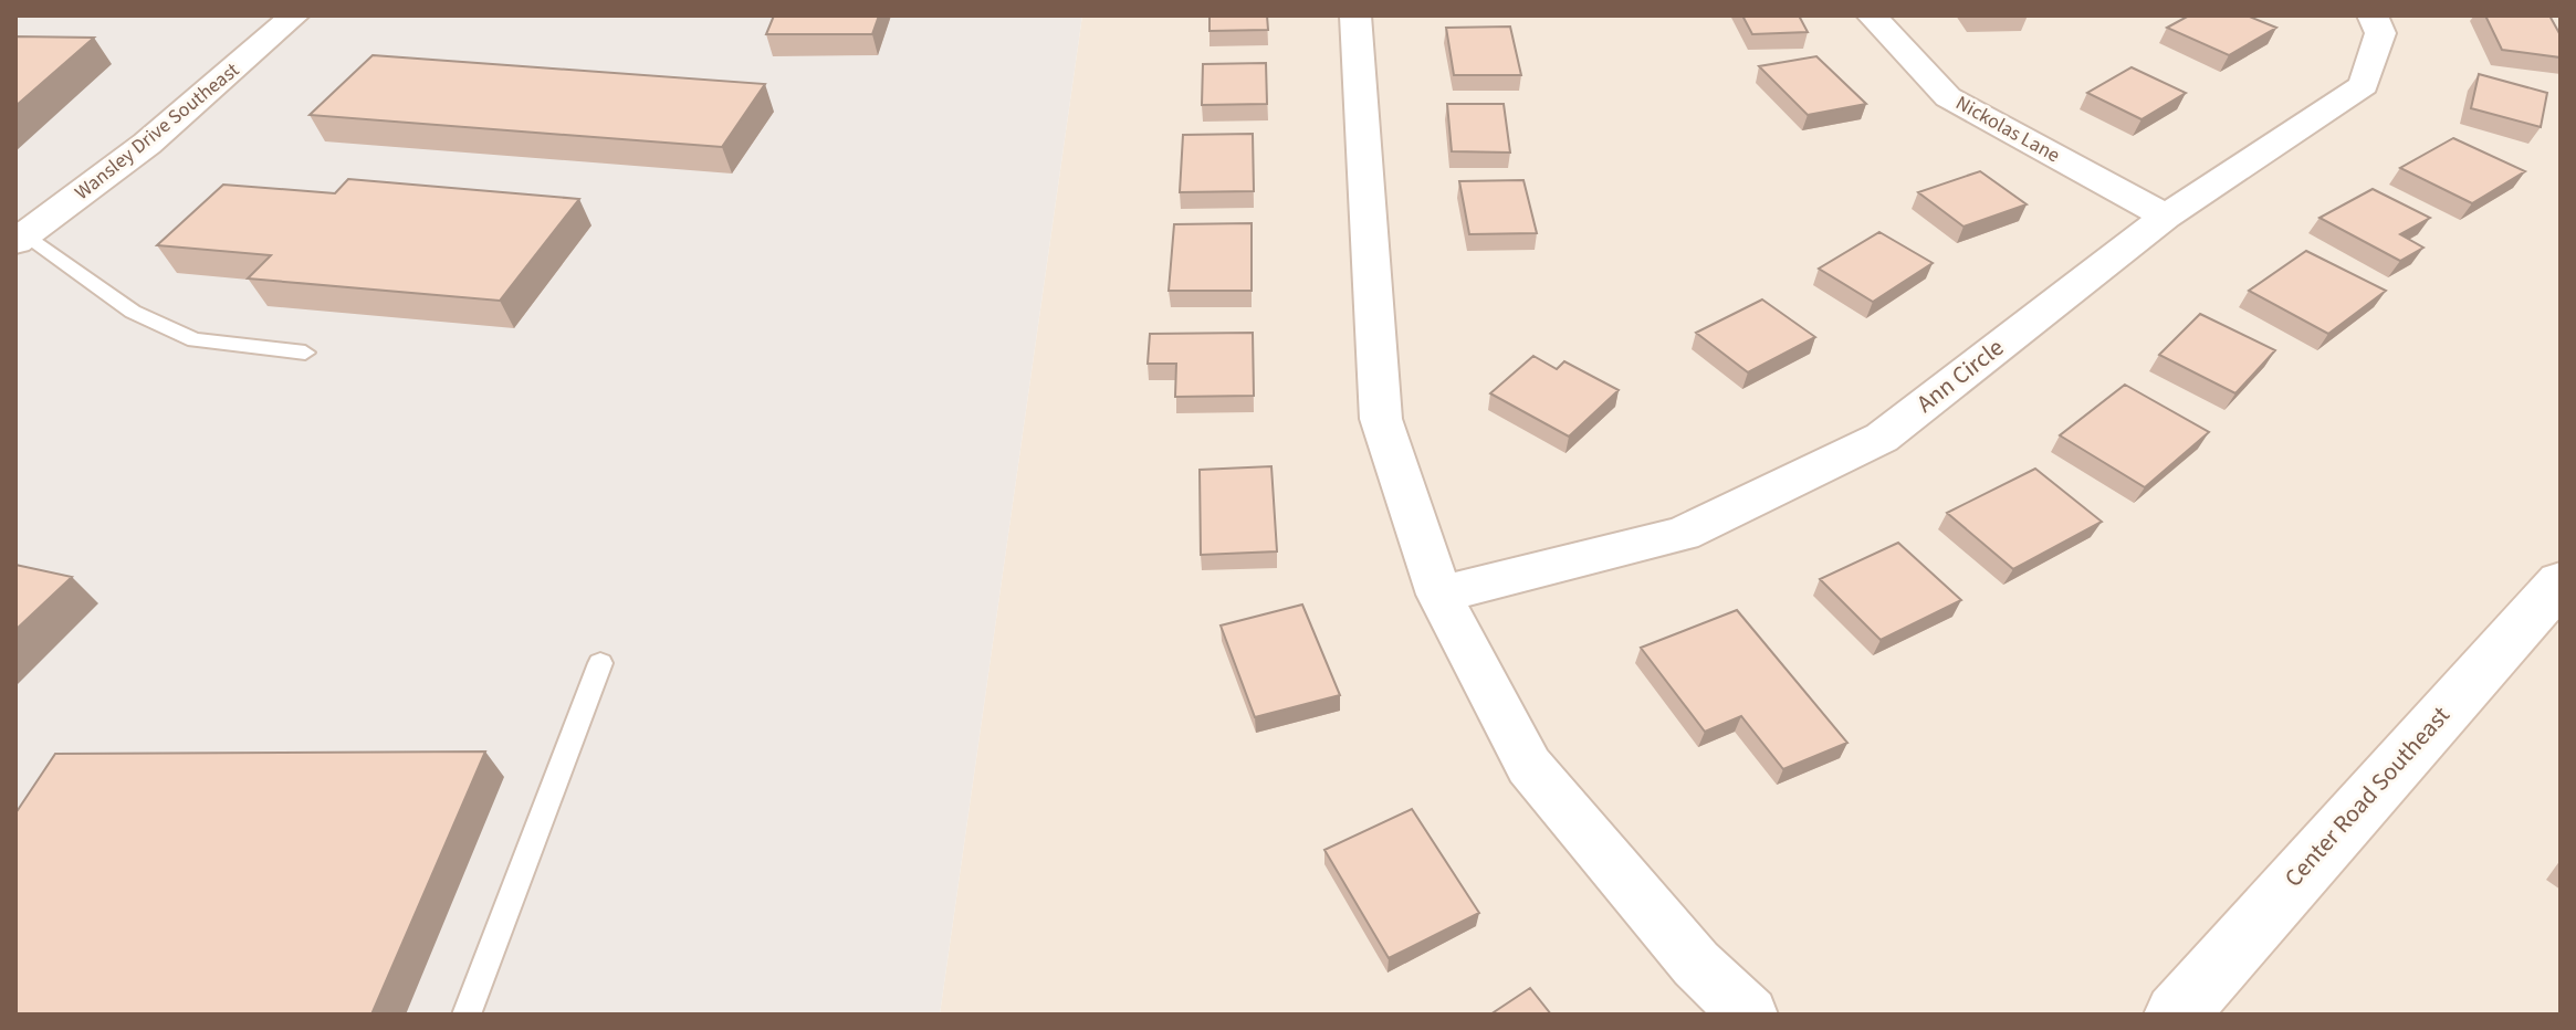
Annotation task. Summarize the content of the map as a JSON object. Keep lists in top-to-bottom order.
{
  "streets": {
    "street": [
      "Nickolas Lane",
      "Wansley Drive Southeast",
      "Ann Circle",
      "Center Road Southeast"
    ]
  },
  "crossings": [
    ["Nickolas Lane", "Ann Circle"]
  ]
}
